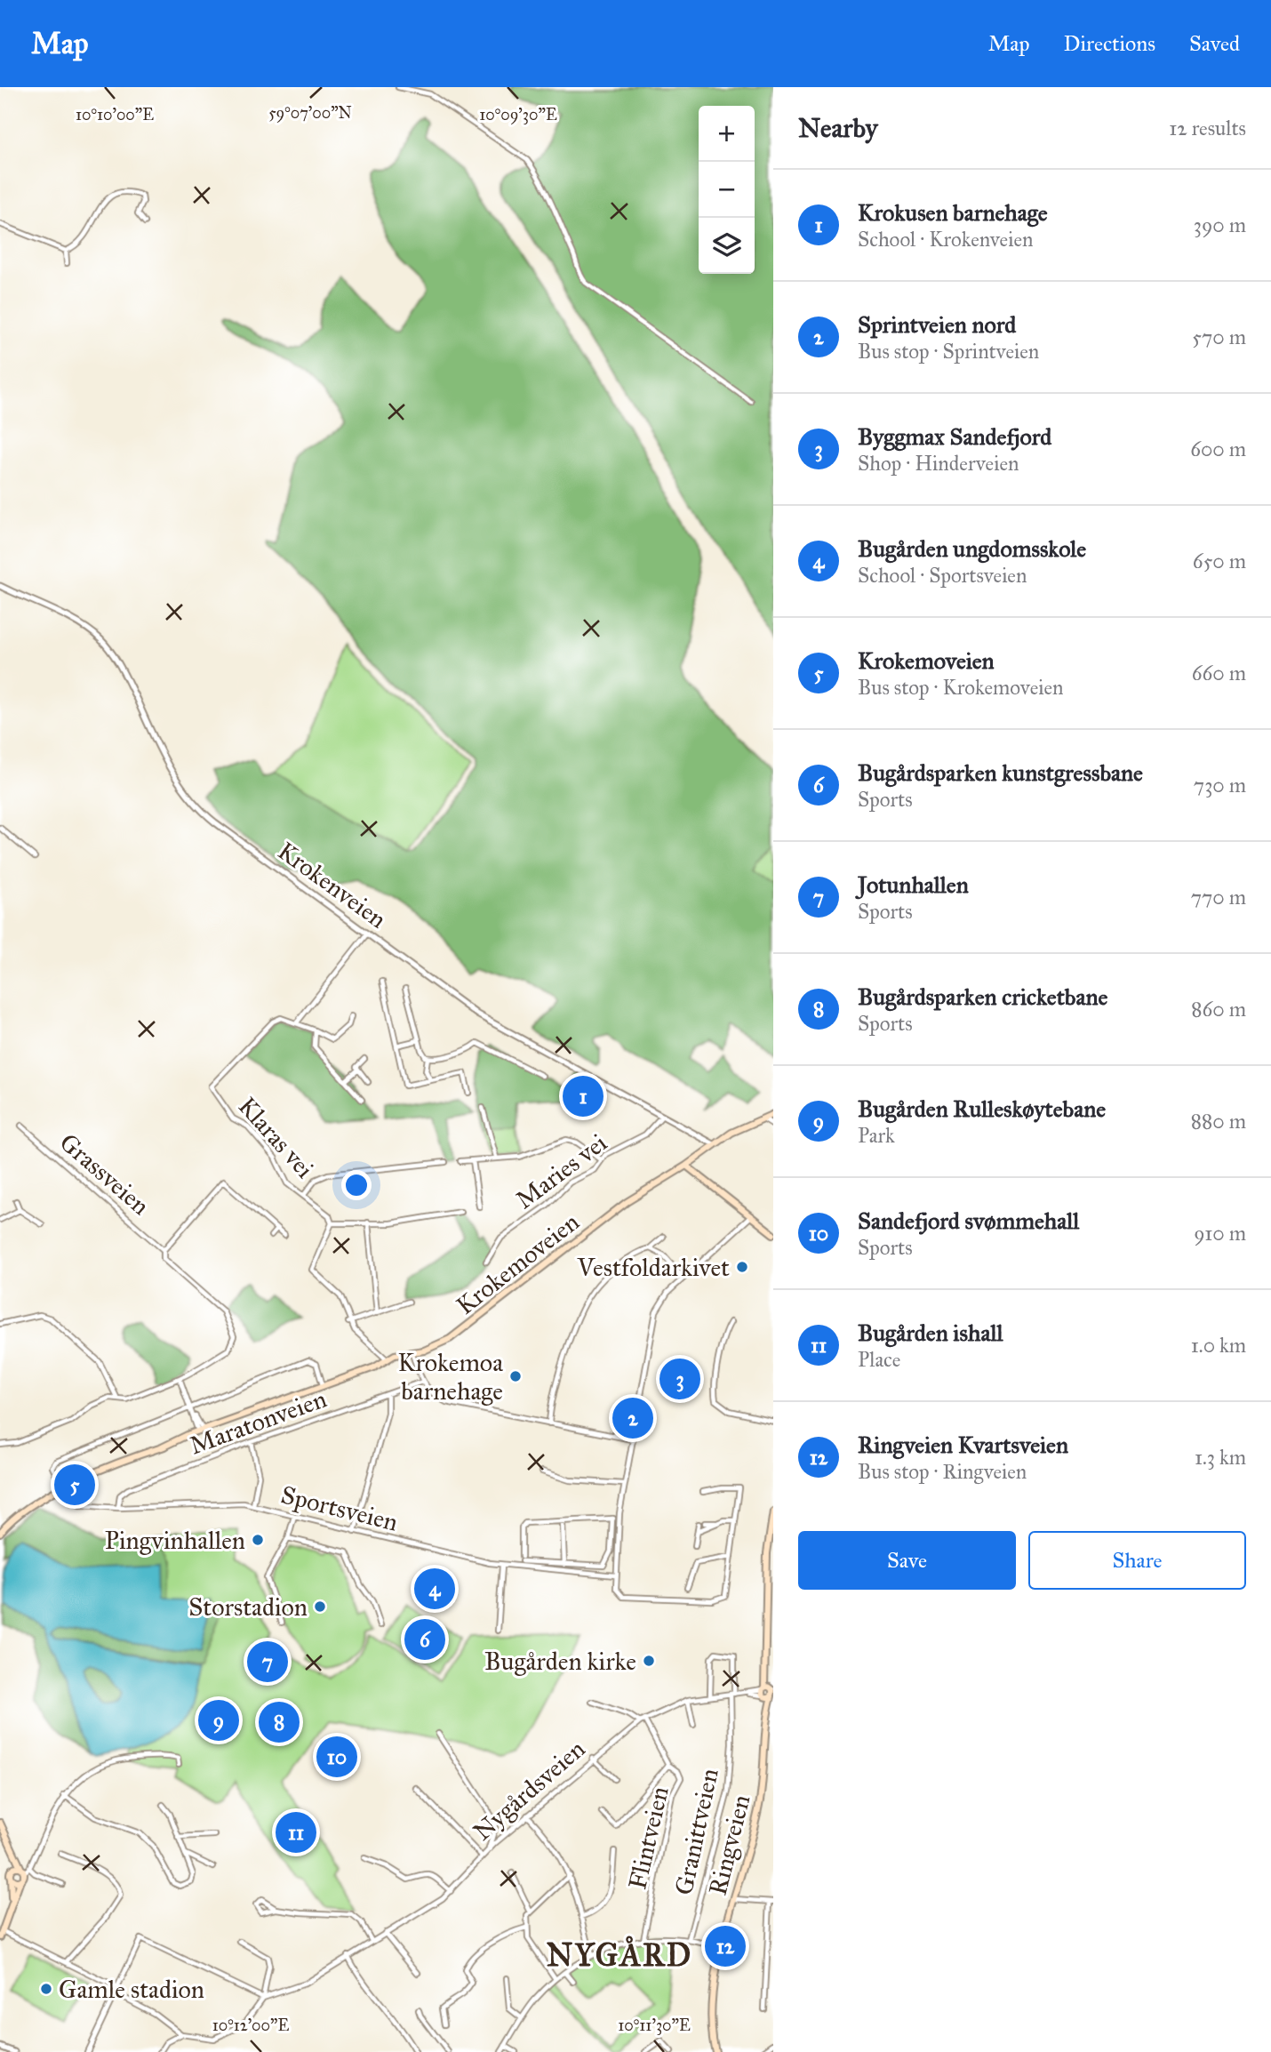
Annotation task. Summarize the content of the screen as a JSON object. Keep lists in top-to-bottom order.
{
  "streets": {
    "main road": ["Krokemoveien", "Ringveien"],
    "street": [
      "Krokenveien",
      "Klaras vei",
      "Maries vei",
      "Grassveien",
      "Maratonveien",
      "Sportsveien",
      "Nygårdsveien",
      "Granittveien",
      "Flintveien"
    ]
  },
  "crossings": [
    ["Krokenveien", "Maries vei"],
    ["Krokenveien", "Krokemoveien"],
    ["Krokemoveien", "Sportsveien"],
    ["Maratonveien", "Sportsveien"],
    ["Nygårdsveien", "Granittveien"],
    ["Nygårdsveien", "Flintveien"],
    ["Nygårdsveien", "Ringveien"]
  ],
  "districts": ["NYGÅRD"],
  "places": [
    "Vestfoldarkivet",
    "Krokemoa barnehage",
    "Pingvinhallen",
    "Storstadion",
    "Bugården kirke",
    "Gamle stadion"
  ],
  "page": {
    "header": "Map",
    "nav": ["Map", "Directions", "Saved"],
    "heading": ["Nearby", "12 results"],
    "map_buttons": ["+", "−"],
    "list": [
      {
        "mark": "1",
        "name": "Krokusen barnehage",
        "note": "School · Krokenveien",
        "value": "390 m"
      },
      {
        "mark": "2",
        "name": "Sprintveien nord",
        "note": "Bus stop · Sprintveien",
        "value": "570 m"
      },
      {
        "mark": "3",
        "name": "Byggmax Sandefjord",
        "note": "Shop · Hinderveien",
        "value": "600 m"
      },
      {
        "mark": "4",
        "name": "Bugården ungdomsskole",
        "note": "School · Sportsveien",
        "value": "650 m"
      },
      {
        "mark": "5",
        "name": "Krokemoveien",
        "note": "Bus stop · Krokemoveien",
        "value": "660 m"
      },
      {
        "mark": "6",
        "name": "Bugårdsparken kunstgressbane",
        "note": "Sports",
        "value": "730 m"
      },
      {
        "mark": "7",
        "name": "Jotunhallen",
        "note": "Sports",
        "value": "770 m"
      },
      {
        "mark": "8",
        "name": "Bugårdsparken cricketbane",
        "note": "Sports",
        "value": "860 m"
      },
      {
        "mark": "9",
        "name": "Bugården Rulleskøytebane",
        "note": "Park",
        "value": "880 m"
      },
      {
        "mark": "10",
        "name": "Sandefjord svømmehall",
        "note": "Sports",
        "value": "910 m"
      },
      {
        "mark": "11",
        "name": "Bugården ishall",
        "note": "Place",
        "value": "1.0 km"
      },
      {
        "mark": "12",
        "name": "Ringveien Kvartsveien",
        "note": "Bus stop · Ringveien",
        "value": "1.3 km"
      }
    ],
    "pins": [
      "1",
      "3",
      "2",
      "5",
      "4",
      "6",
      "7",
      "9",
      "8",
      "10",
      "11",
      "12"
    ],
    "buttons": ["Save", "Share"]
  },
  "coordinates": [
    "59°07'00\"N",
    "10°10'00\"E",
    "10°09'30\"E",
    "10°12'00\"E",
    "10°11'30\"E"
  ]
}
